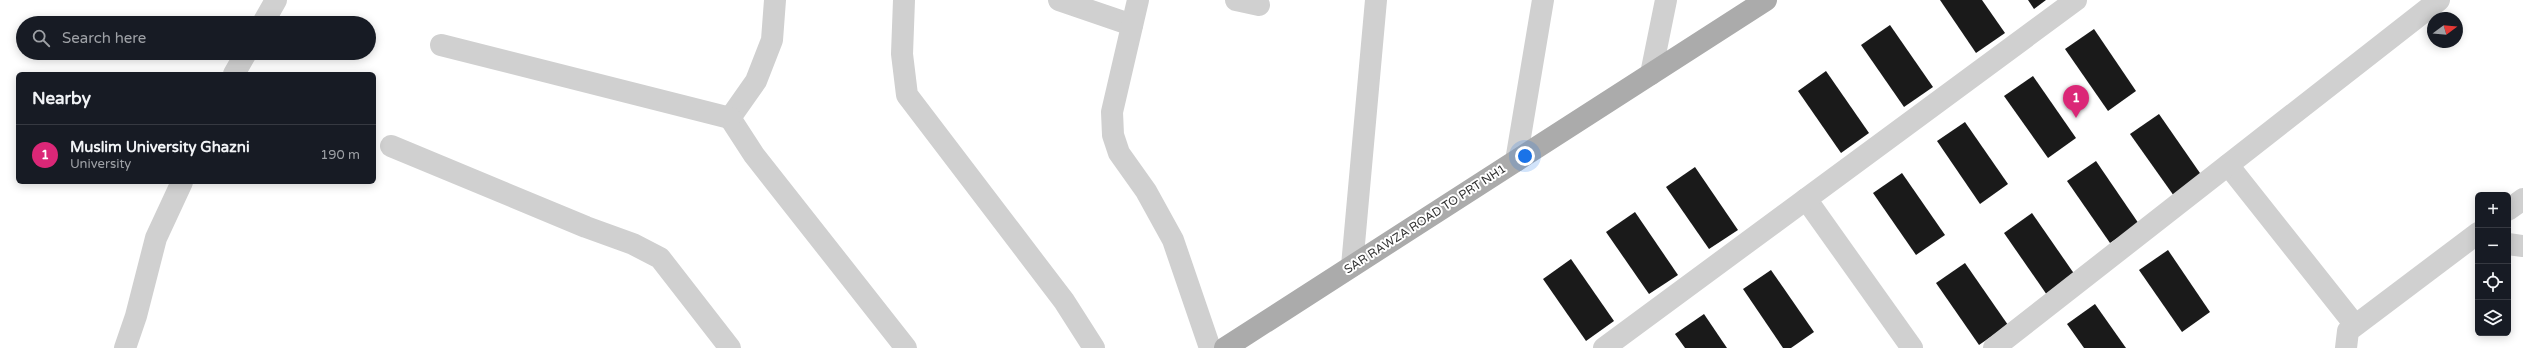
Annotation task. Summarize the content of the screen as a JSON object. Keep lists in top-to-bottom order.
{
  "streets": {
    "main road": ["SAR RAWZA ROAD TO PRT NH1"]
  },
  "north": "right",
  "page": {
    "search": "Search here",
    "heading": "Nearby",
    "pins": "1",
    "list": [
      {
        "mark": "1",
        "name": "Muslim University Ghazni",
        "note": "University",
        "value": "190 m"
      }
    ],
    "map_buttons": ["+", "−"]
  }
}
